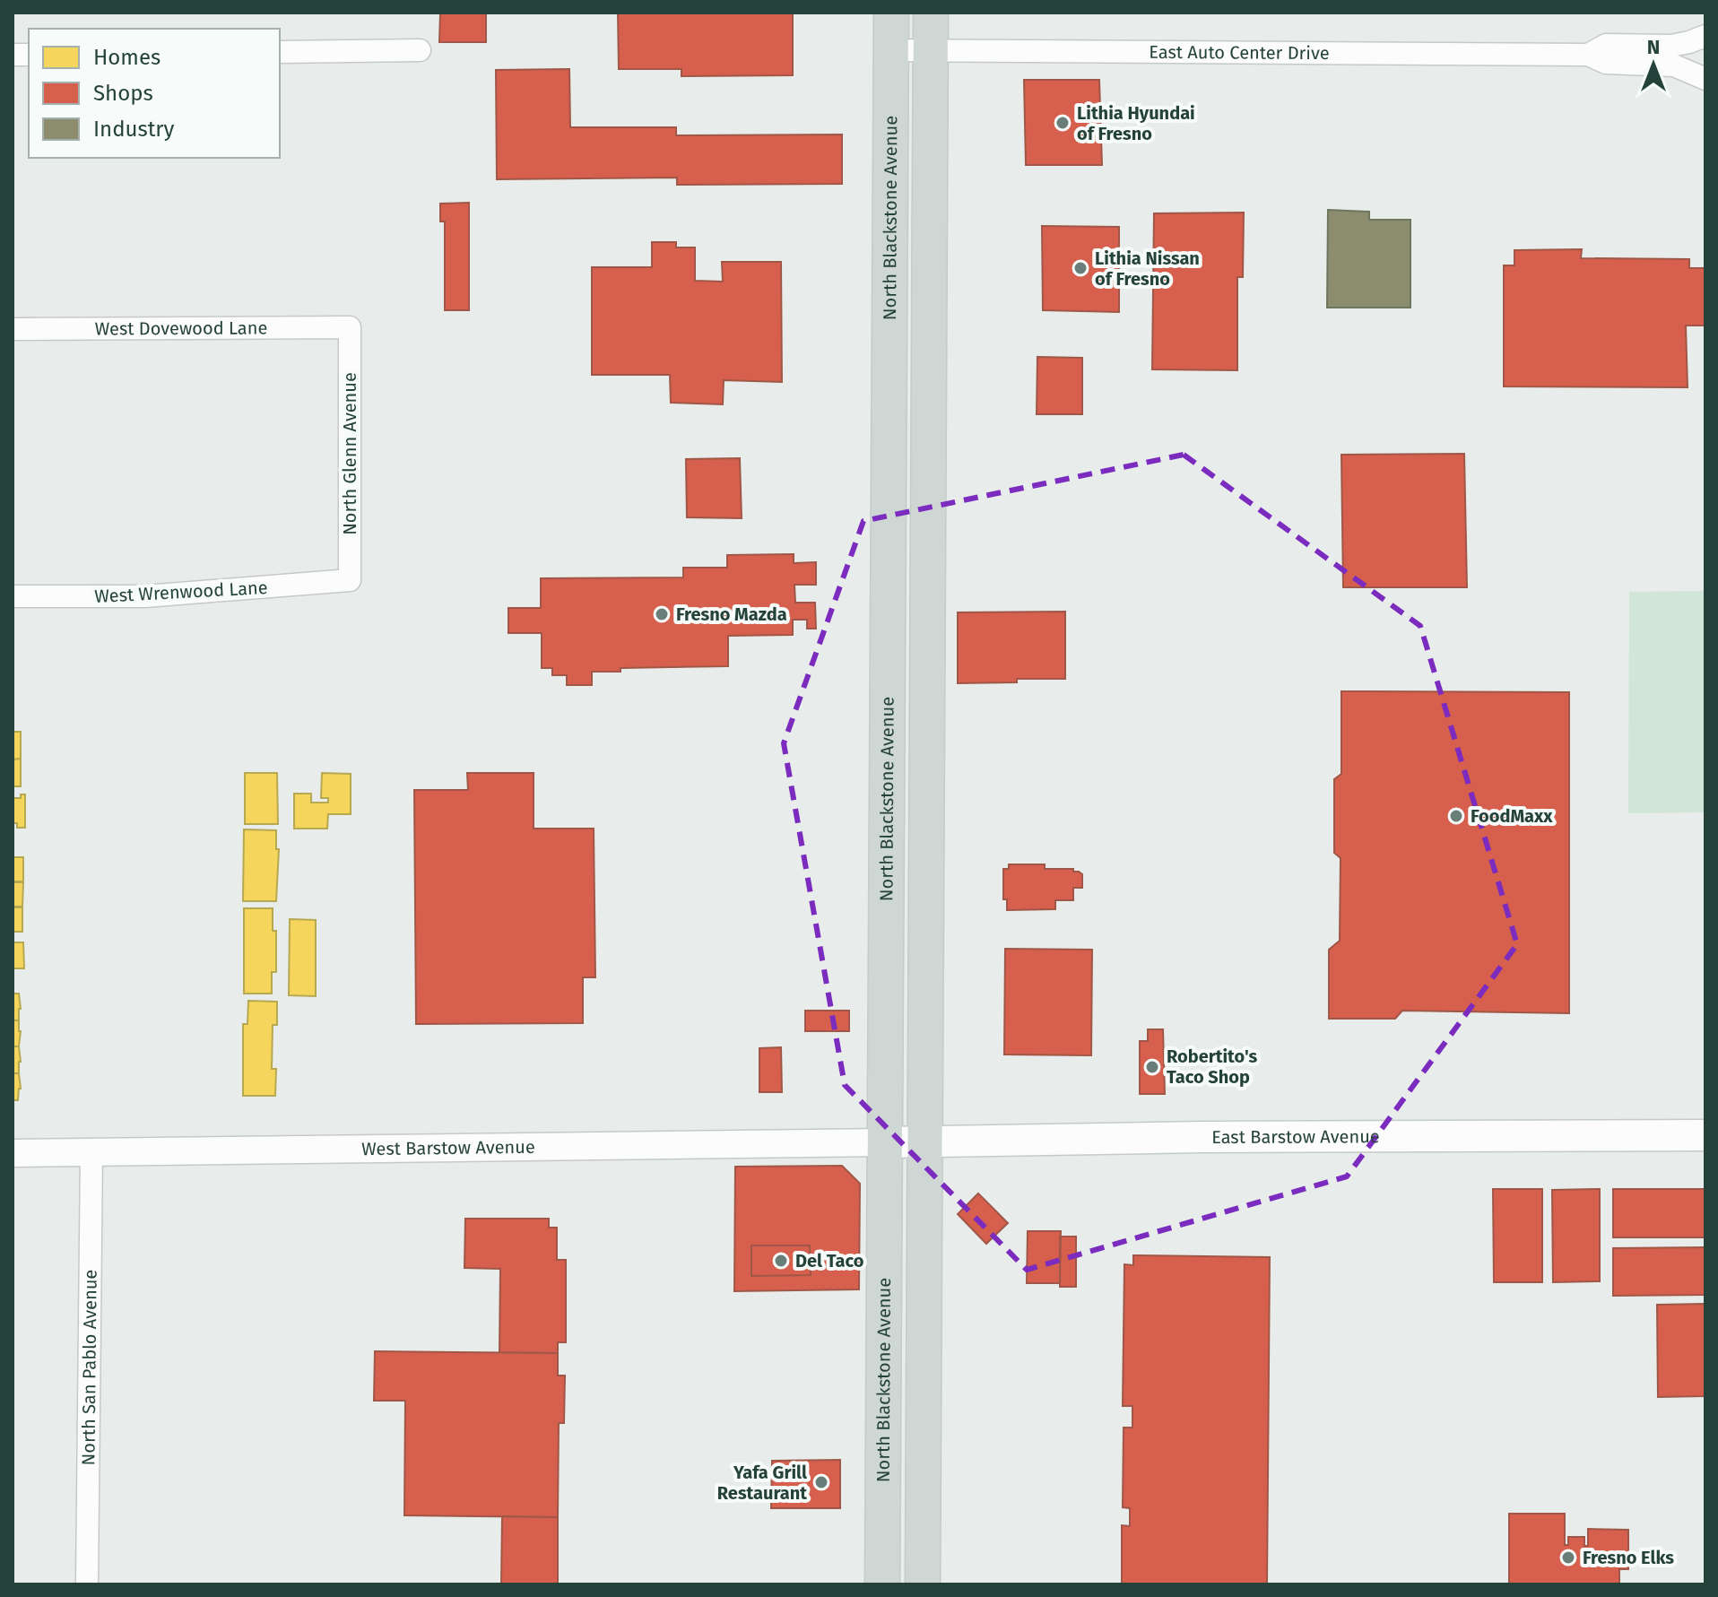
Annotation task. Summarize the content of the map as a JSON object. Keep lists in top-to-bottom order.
{
  "streets": {
    "main road": ["North Blackstone Avenue", "East Barstow Avenue"],
    "street": [
      "East Auto Center Drive",
      "West Dovewood Lane",
      "North Glenn Avenue",
      "West Wrenwood Lane",
      "West Barstow Avenue",
      "North San Pablo Avenue"
    ]
  },
  "crossings": [
    ["East Auto Center Drive", "North Blackstone Avenue"],
    ["North Blackstone Avenue", "East Barstow Avenue"],
    ["North Blackstone Avenue", "West Barstow Avenue"],
    ["West Dovewood Lane", "North Glenn Avenue"],
    ["North Glenn Avenue", "West Wrenwood Lane"],
    ["East Barstow Avenue", "West Barstow Avenue"],
    ["West Barstow Avenue", "North San Pablo Avenue"]
  ],
  "places": [
    "Lithia Hyundai of Fresno",
    "Lithia Nissan of Fresno",
    "Fresno Mazda",
    "FoodMaxx",
    "Robertito's Taco Shop",
    "Del Taco",
    "Yafa Grill Restaurant",
    "Fresno Elks"
  ],
  "legend": ["Homes", "Shops", "Industry"],
  "north": "top"
}
